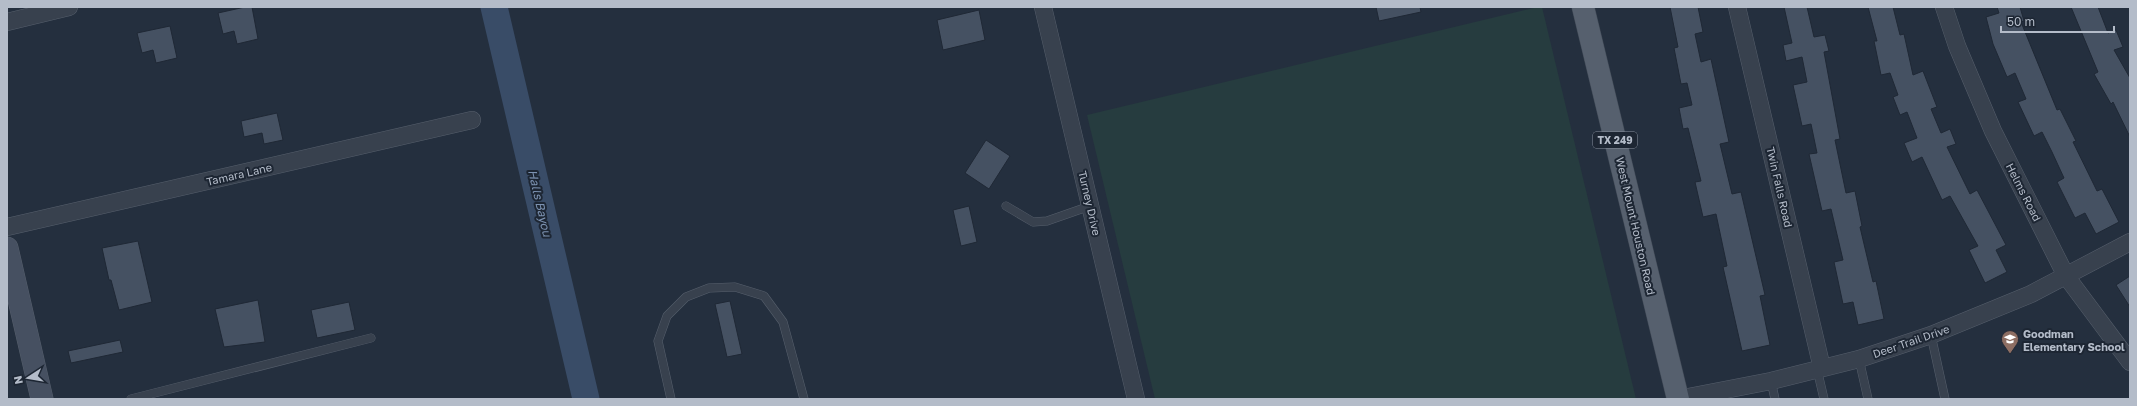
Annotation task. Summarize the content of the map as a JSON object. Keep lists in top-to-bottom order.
{
  "streets": {
    "main road": ["TX 249", "West Mount Houston Road"],
    "street": [
      "Tamara Lane",
      "Twin Falls Road",
      "Helms Road",
      "Turney Drive",
      "Deer Trail Drive"
    ]
  },
  "crossings": [
    ["Twin Falls Road", "Deer Trail Drive"],
    ["Helms Road", "Deer Trail Drive"],
    ["West Mount Houston Road", "Deer Trail Drive"]
  ],
  "water": ["Halls Bayou"],
  "places": {
    "school or university": ["Goodman Elementary School"]
  },
  "scale_bar": "50 m",
  "north": "left"
}
